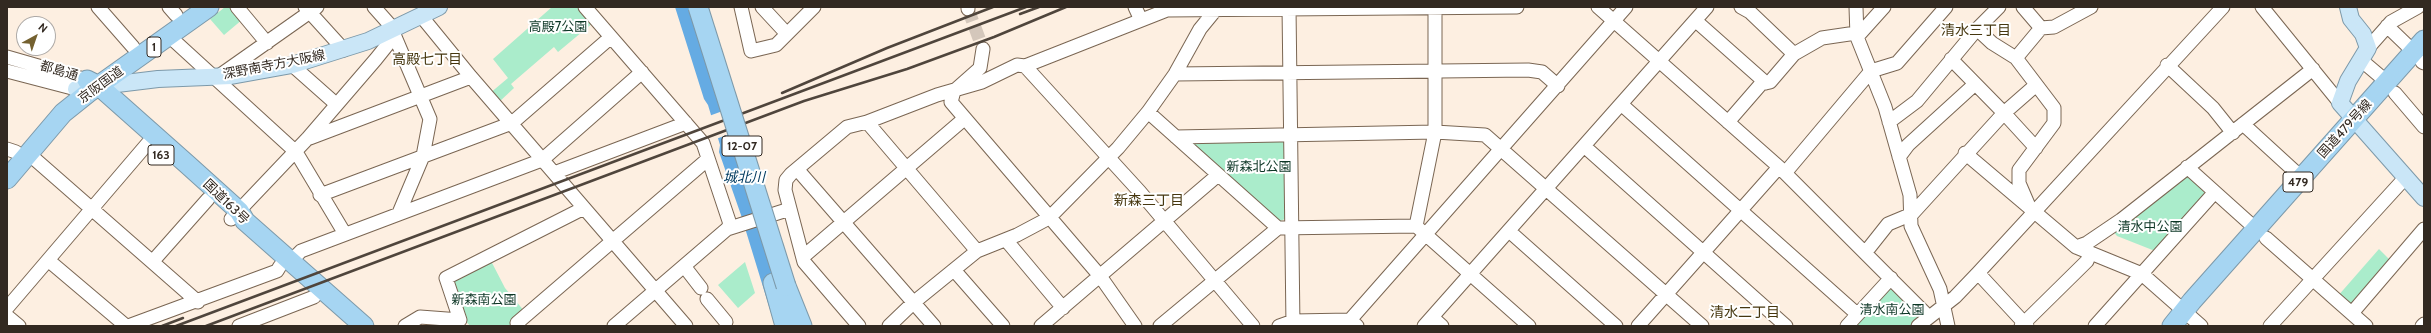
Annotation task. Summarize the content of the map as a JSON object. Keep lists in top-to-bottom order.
{
  "streets": {
    "highway": [
      "1",
      "京阪国道",
      "国道479号線",
      "12-07",
      "163",
      "479",
      "国道163号"
    ],
    "main road": ["深野南寺方大阪線"],
    "street": ["都島通"]
  },
  "crossings": [
    ["深野南寺方大阪線", "都島通"],
    ["深野南寺方大阪線", "京阪国道"],
    ["深野南寺方大阪線", "国道163号"],
    ["都島通", "京阪国道"],
    ["都島通", "国道163号"],
    ["京阪国道", "国道163号"],
    ["163", "国道163号"]
  ],
  "districts": [
    "清水三丁目",
    "高殿七丁目",
    "新森三丁目",
    "清水二丁目"
  ],
  "water": ["城北川"],
  "parks": [
    "高殿7公園",
    "新森北公園",
    "清水中公園",
    "新森南公園",
    "清水南公園"
  ],
  "north": "top right"
}
